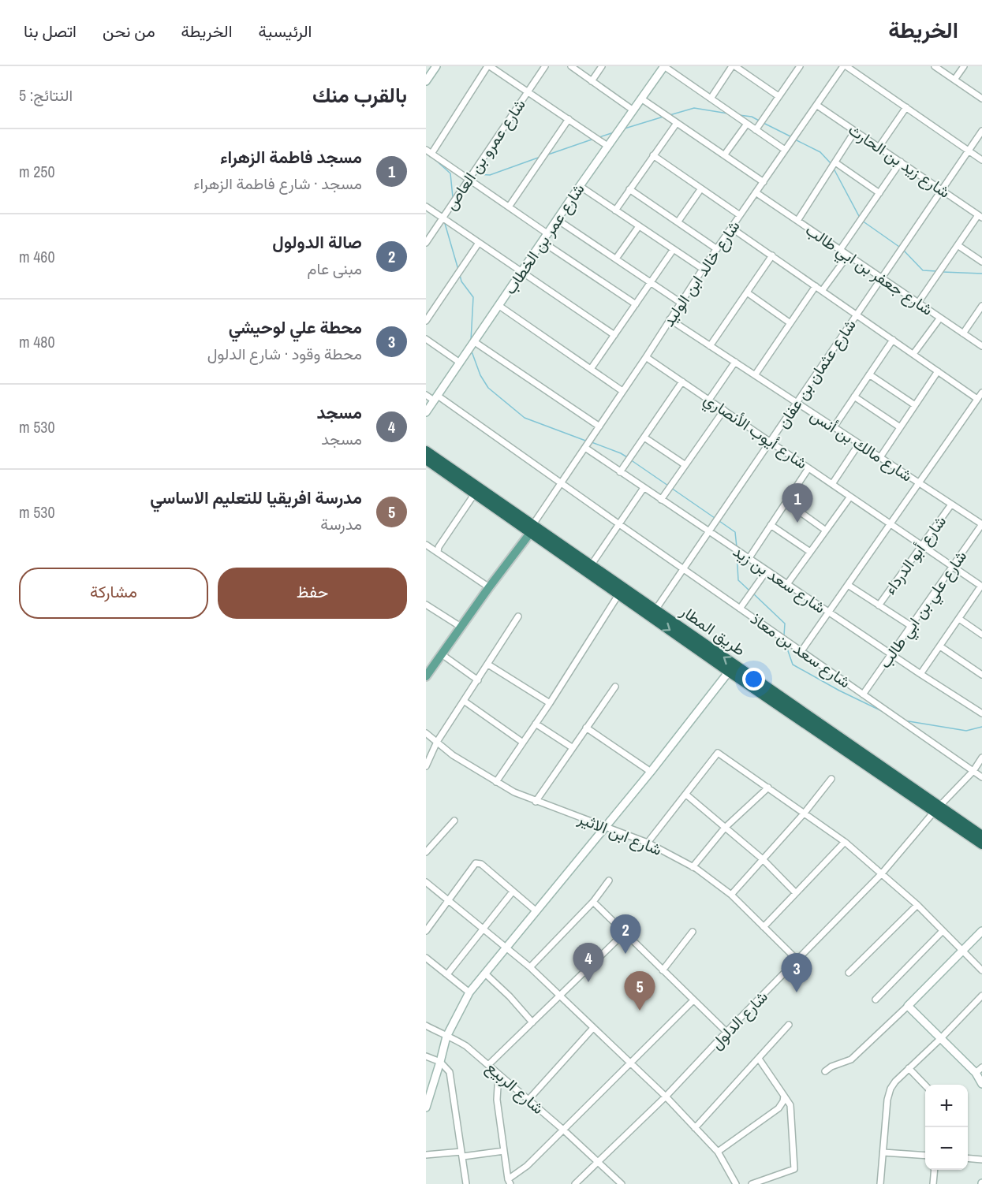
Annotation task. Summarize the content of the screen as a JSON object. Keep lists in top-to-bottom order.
{
  "streets": {
    "highway": ["طريق المطار"],
    "street": [
      "شارع عمرو بن العاص",
      "شارع زيد بن الحارث",
      "شارع عمر بن الخطاب",
      "شارع جعفر بن ابي طالب",
      "شارع خالد ابن الوليد",
      "شارع عثمان بن عفان",
      "شارع أيوب الأنصاري",
      "شارع مالك بن أنس",
      "شارع أبو الدرداء",
      "شارع سعد بن زيد",
      "شارع علي بن ابي طالب",
      "شارع سعد بن معاذ",
      "شارع ابن الاثير",
      "شارع الدلول",
      "شارع الربيع"
    ]
  },
  "crossings": [
    ["شارع زيد بن الحارث", "شارع خالد ابن الوليد"],
    ["شارع زيد بن الحارث", "شارع عثمان بن عفان"],
    ["شارع عمر بن الخطاب", "شارع سعد بن معاذ"],
    ["شارع جعفر بن ابي طالب", "شارع خالد ابن الوليد"],
    ["شارع جعفر بن ابي طالب", "شارع عثمان بن عفان"],
    ["شارع خالد ابن الوليد", "شارع أيوب الأنصاري"],
    ["شارع خالد ابن الوليد", "شارع مالك بن أنس"],
    ["شارع خالد ابن الوليد", "شارع سعد بن زيد"],
    ["شارع خالد ابن الوليد", "طريق المطار"],
    ["شارع خالد ابن الوليد", "شارع سعد بن معاذ"],
    ["شارع عثمان بن عفان", "شارع أيوب الأنصاري"],
    ["شارع عثمان بن عفان", "شارع مالك بن أنس"],
    ["شارع عثمان بن عفان", "شارع سعد بن زيد"],
    ["شارع عثمان بن عفان", "طريق المطار"],
    ["شارع عثمان بن عفان", "شارع سعد بن معاذ"],
    ["شارع أيوب الأنصاري", "شارع أبو الدرداء"],
    ["شارع أيوب الأنصاري", "شارع علي بن ابي طالب"],
    ["شارع مالك بن أنس", "شارع أبو الدرداء"],
    ["شارع مالك بن أنس", "شارع علي بن ابي طالب"],
    ["شارع سعد بن زيد", "شارع علي بن ابي طالب"],
    ["شارع علي بن ابي طالب", "شارع سعد بن معاذ"],
    ["طريق المطار", "شارع الدلول"],
    ["شارع سعد بن معاذ", "شارع الدلول"],
    ["شارع ابن الاثير", "شارع الدلول"],
    ["شارع الدلول", "شارع الربيع"]
  ],
  "page": {
    "header": "الخريطة",
    "nav": [
      "الرئيسية",
      "الخريطة",
      "من نحن",
      "اتصل بنا"
    ],
    "heading": ["بالقرب منك", "النتائج: 5"],
    "list": [
      {
        "mark": "1",
        "name": "مسجد فاطمة الزهراء",
        "note": "مسجد · شارع فاطمة الزهراء",
        "value": "250 m"
      },
      {
        "mark": "2",
        "name": "صالة الدولول",
        "note": "مبنى عام",
        "value": "460 m"
      },
      {
        "mark": "3",
        "name": "محطة علي لوحيشي",
        "note": "محطة وقود · شارع الدلول",
        "value": "480 m"
      },
      {
        "mark": "4",
        "name": "مسجد",
        "note": "مسجد",
        "value": "530 m"
      },
      {
        "mark": "5",
        "name": "مدرسة افريقيا للتعليم الاساسي",
        "note": "مدرسة",
        "value": "530 m"
      }
    ],
    "pins": [
      "1",
      "2",
      "4",
      "3",
      "5"
    ],
    "buttons": ["حفظ", "مشاركة"],
    "map_buttons": ["+", "−"]
  }
}
